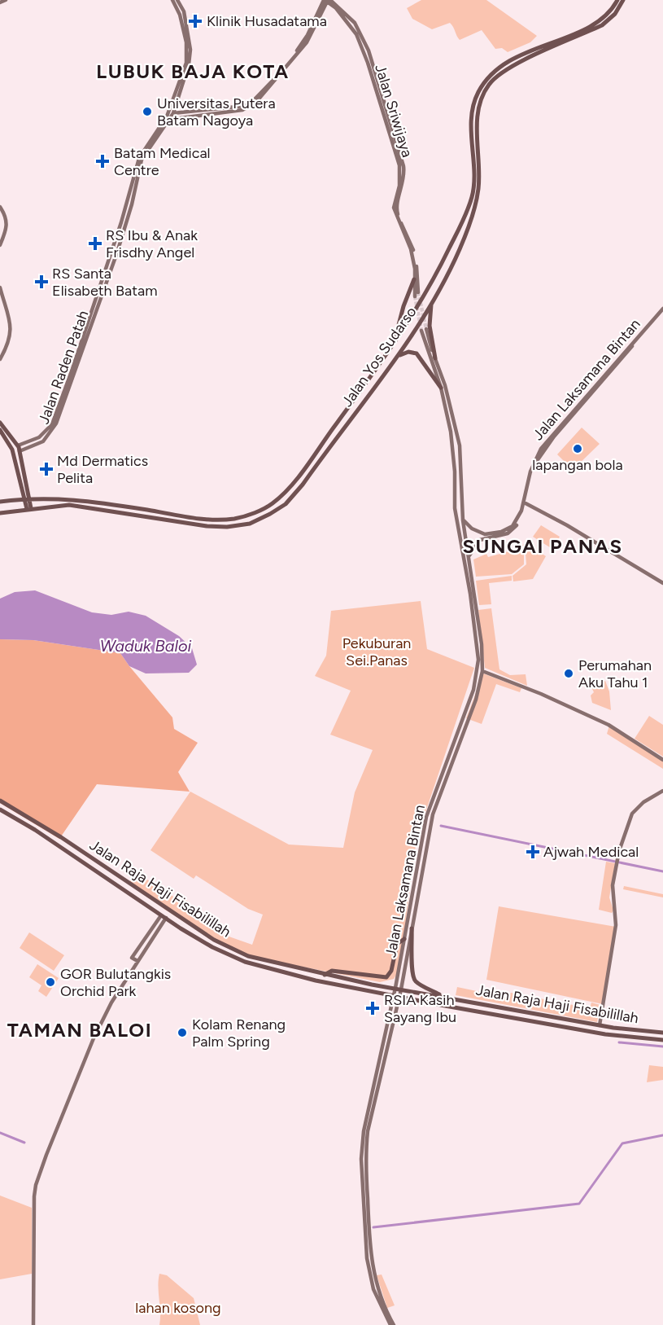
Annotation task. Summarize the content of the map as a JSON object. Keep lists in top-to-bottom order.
{
  "streets": {
    "main road": [
      "Jalan Sriwijaya",
      "Jalan Yos Sudarso",
      "Jalan Raden Patah",
      "Jalan Laksamana Bintan",
      "Jalan Raja Haji Fisabilillah"
    ]
  },
  "crossings": [
    ["Jalan Laksamana Bintan", "Jalan Raja Haji Fisabilillah"]
  ],
  "districts": ["LUBUK BAJA KOTA", "SUNGAI PANAS", "TAMAN BALOI"],
  "water": ["Waduk Baloi"],
  "parks": ["Pekuburan Sei.Panas", "lahan kosong"],
  "places": {
    "health": [
      "Klinik Husadatama",
      "Batam Medical Centre",
      "RS Ibu & Anak Frisdhy Angel",
      "RS Santa Elisabeth Batam",
      "Md Dermatics Pelita",
      "Ajwah Medical",
      "RSIA Kasih Sayang Ibu"
    ],
    "other": [
      "Universitas Putera Batam Nagoya",
      "lapangan bola",
      "Perumahan Aku Tahu 1",
      "GOR Bulutangkis Orchid Park",
      "Kolam Renang Palm Spring"
    ]
  }
}
